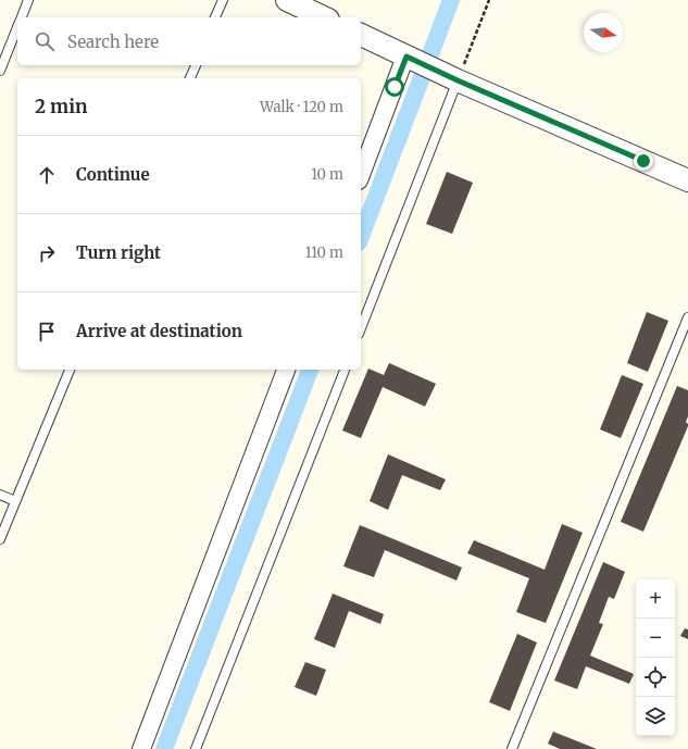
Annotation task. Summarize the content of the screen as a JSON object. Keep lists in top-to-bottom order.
{
  "north": "right",
  "page": {
    "search": "Search here",
    "heading": ["2 min", "Walk · 120 m"],
    "list": [
      ["Continue", "10 m"],
      ["Turn right", "110 m"],
      "Arrive at destination"
    ],
    "map_buttons": ["+", "−"]
  }
}
